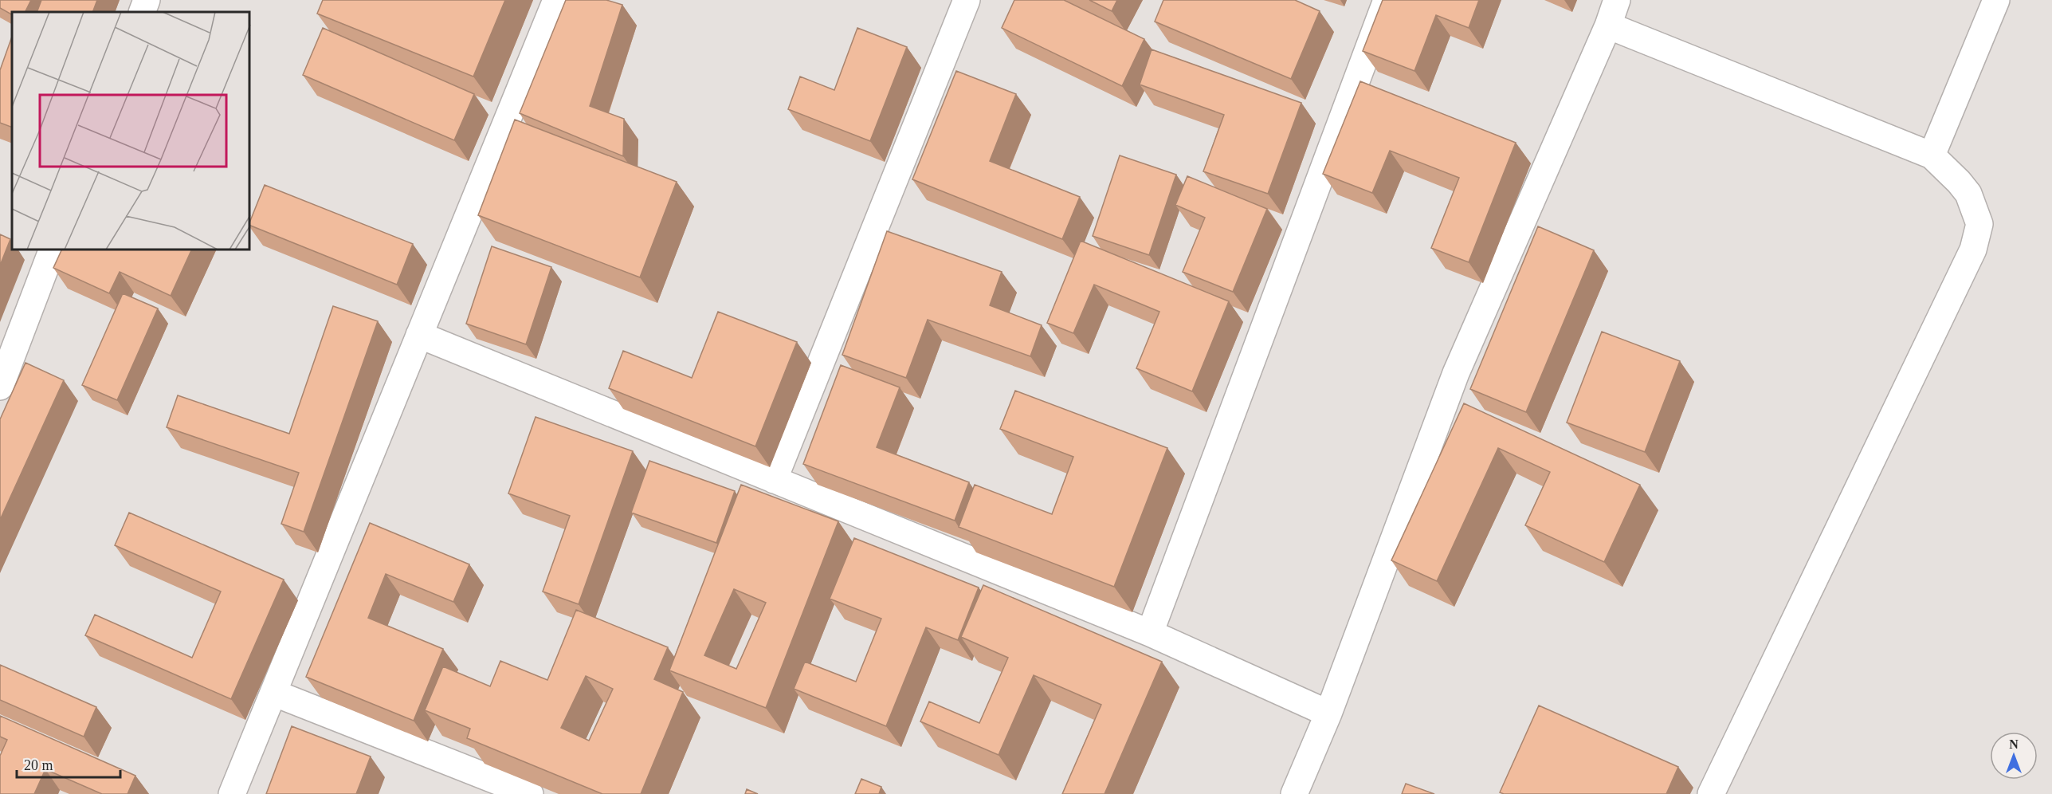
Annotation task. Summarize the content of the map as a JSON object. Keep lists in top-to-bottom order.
{
  "scale_bar": "20 m",
  "north": "top"
}
